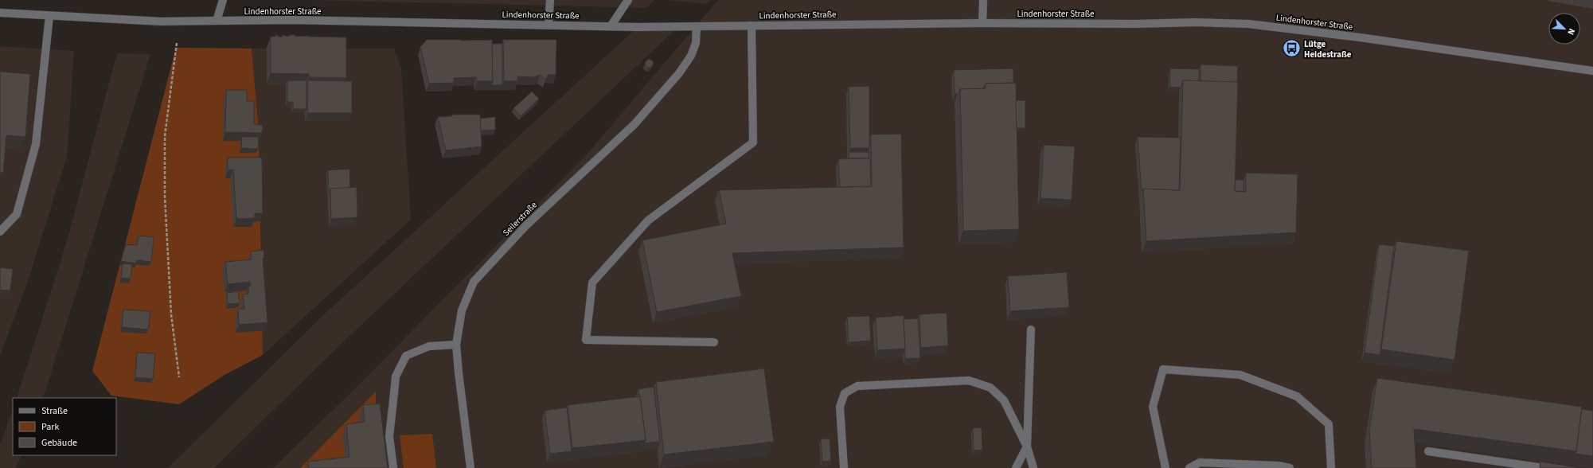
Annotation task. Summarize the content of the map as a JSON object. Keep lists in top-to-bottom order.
{
  "streets": {
    "street": ["Lindenhorster Straße", "Seilerstraße"]
  },
  "crossings": [
    ["Lindenhorster Straße", "Seilerstraße"]
  ],
  "places": {
    "bus stop": ["Lütge Heidestraße"]
  },
  "legend": ["Straße", "Park", "Gebäude"],
  "north": "bottom right"
}
